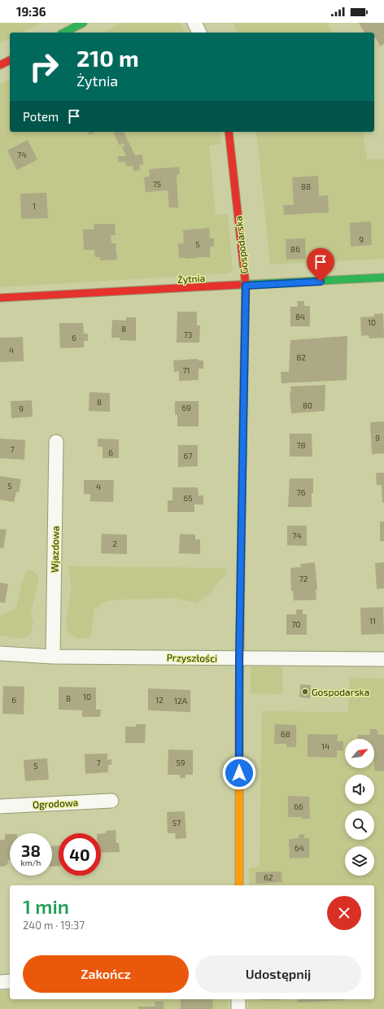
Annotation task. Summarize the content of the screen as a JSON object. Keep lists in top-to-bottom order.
{
  "streets": {
    "street": [
      "Gospodarska",
      "Żytnia",
      "Wjazdowa",
      "Przyszłości",
      "Ogrodowa"
    ]
  },
  "crossings": [
    ["Gospodarska", "Żytnia"],
    ["Gospodarska", "Przyszłości"],
    ["Wjazdowa", "Przyszłości"]
  ],
  "places": ["Gospodarska"],
  "house_numbers": [
    "74",
    "75",
    "88",
    "1",
    "9",
    "5",
    "86",
    "84",
    "10",
    "8",
    "73",
    "6",
    "4",
    "82",
    "71",
    "8",
    "80",
    "69",
    "9",
    "9",
    "78",
    "7",
    "6",
    "67",
    "5",
    "4",
    "76",
    "65",
    "74",
    "2",
    "72",
    "11",
    "70",
    "10",
    "8",
    "6",
    "12",
    "12A",
    "68",
    "14",
    "7",
    "59",
    "5",
    "66",
    "57",
    "64",
    "62"
  ],
  "north": "top right",
  "page": {
    "status": "19:36",
    "turn": ["210 m", "Żytnia"],
    "then": "Potem",
    "speed": "38 km/h",
    "limit": "40",
    "heading": ["1 min", "240 m · 19:37"],
    "buttons": ["Zakończ", "Udostępnij"]
  }
}
